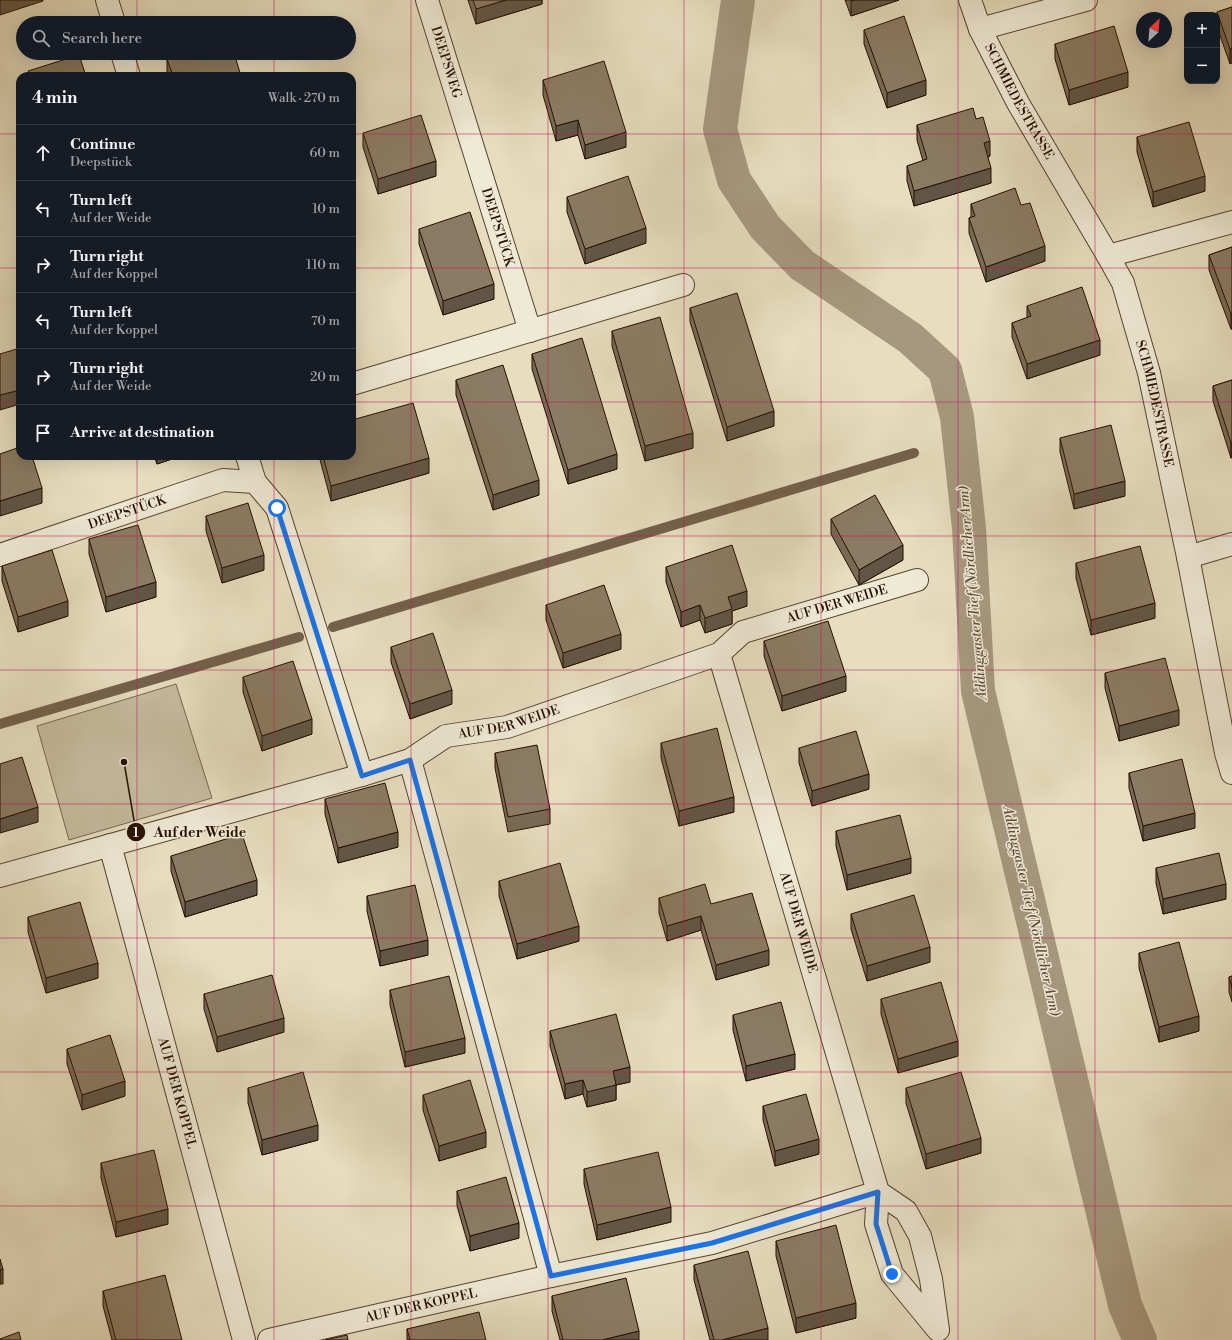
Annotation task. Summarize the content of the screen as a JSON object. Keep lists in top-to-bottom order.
{
  "streets": {
    "street": [
      "DEEPSWEG",
      "SCHMIEDESTRASSE",
      "DEEPSTÜCK",
      "AUF DER WEIDE",
      "AUF DER KOPPEL"
    ]
  },
  "crossings": [
    ["DEEPSWEG", "DEEPSTÜCK"],
    ["AUF DER WEIDE", "AUF DER KOPPEL"]
  ],
  "water": ["Addinggaster Tief (Nördlicher Arm)"],
  "places": ["Auf der Weide"],
  "north": "top right",
  "page": {
    "map_buttons": ["+", "−"],
    "search": "Search here",
    "heading": ["4 min", "Walk · 270 m"],
    "list": [
      ["Continue", "Deepstück", "60 m"],
      ["Turn left", "Auf der Weide", "10 m"],
      ["Turn right", "Auf der Koppel", "110 m"],
      ["Turn left", "Auf der Koppel", "70 m"],
      ["Turn right", "Auf der Weide", "20 m"],
      "Arrive at destination"
    ]
  }
}
